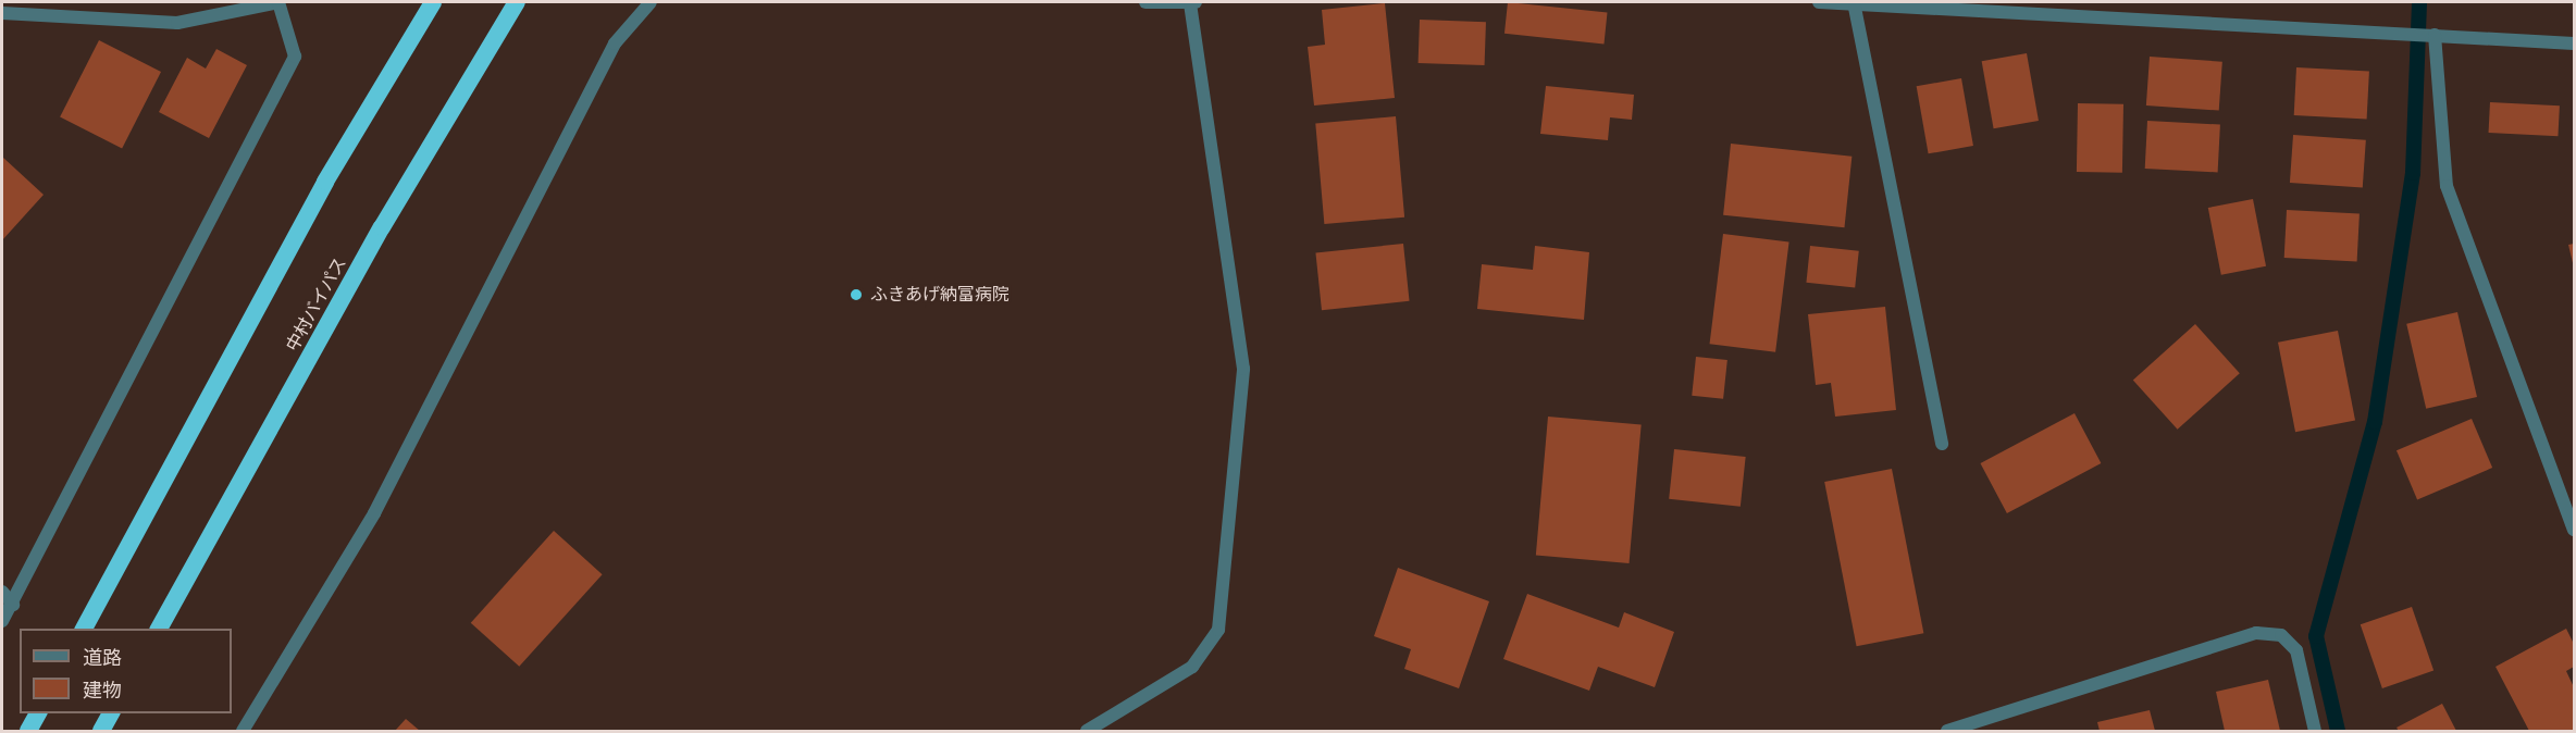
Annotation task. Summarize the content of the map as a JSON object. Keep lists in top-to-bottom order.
{
  "streets": {
    "highway": ["中村バイパス"]
  },
  "places": ["ふきあげ納富病院"],
  "legend": ["道路", "建物"]
}
